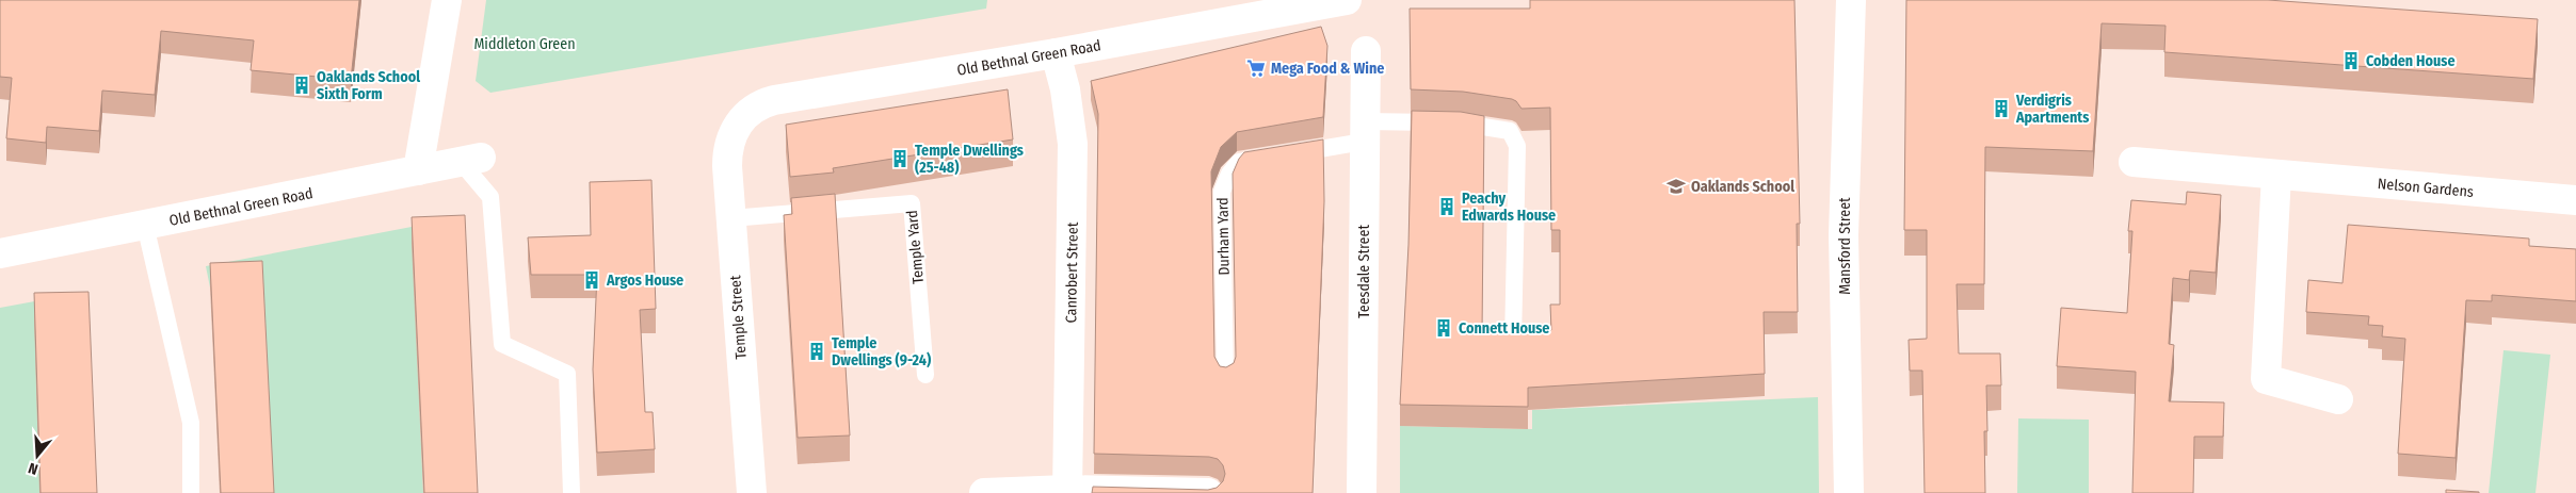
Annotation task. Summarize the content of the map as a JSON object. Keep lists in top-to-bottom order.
{
  "streets": {
    "street": [
      "Old Bethnal Green Road",
      "Nelson Gardens",
      "Mansford Street",
      "Teesdale Street",
      "Canrobert Street",
      "Temple Street"
    ],
    "lane": ["Durham Yard", "Temple Yard"]
  },
  "crossings": [
    ["Old Bethnal Green Road", "Canrobert Street"],
    ["Old Bethnal Green Road", "Temple Street"],
    ["Durham Yard", "Teesdale Street"],
    ["Temple Yard", "Temple Street"]
  ],
  "parks": ["Middleton Green"],
  "places": {
    "building": [
      "Cobden House",
      "Oaklands School Sixth Form",
      "Verdigris Apartments",
      "Temple Dwellings (25-48)",
      "Peachy Edwards House",
      "Argos House",
      "Connett House",
      "Temple Dwellings (9-24)"
    ],
    "supermarket": ["Mega Food & Wine"],
    "school or university": ["Oaklands School"]
  },
  "north": "bottom"
}
